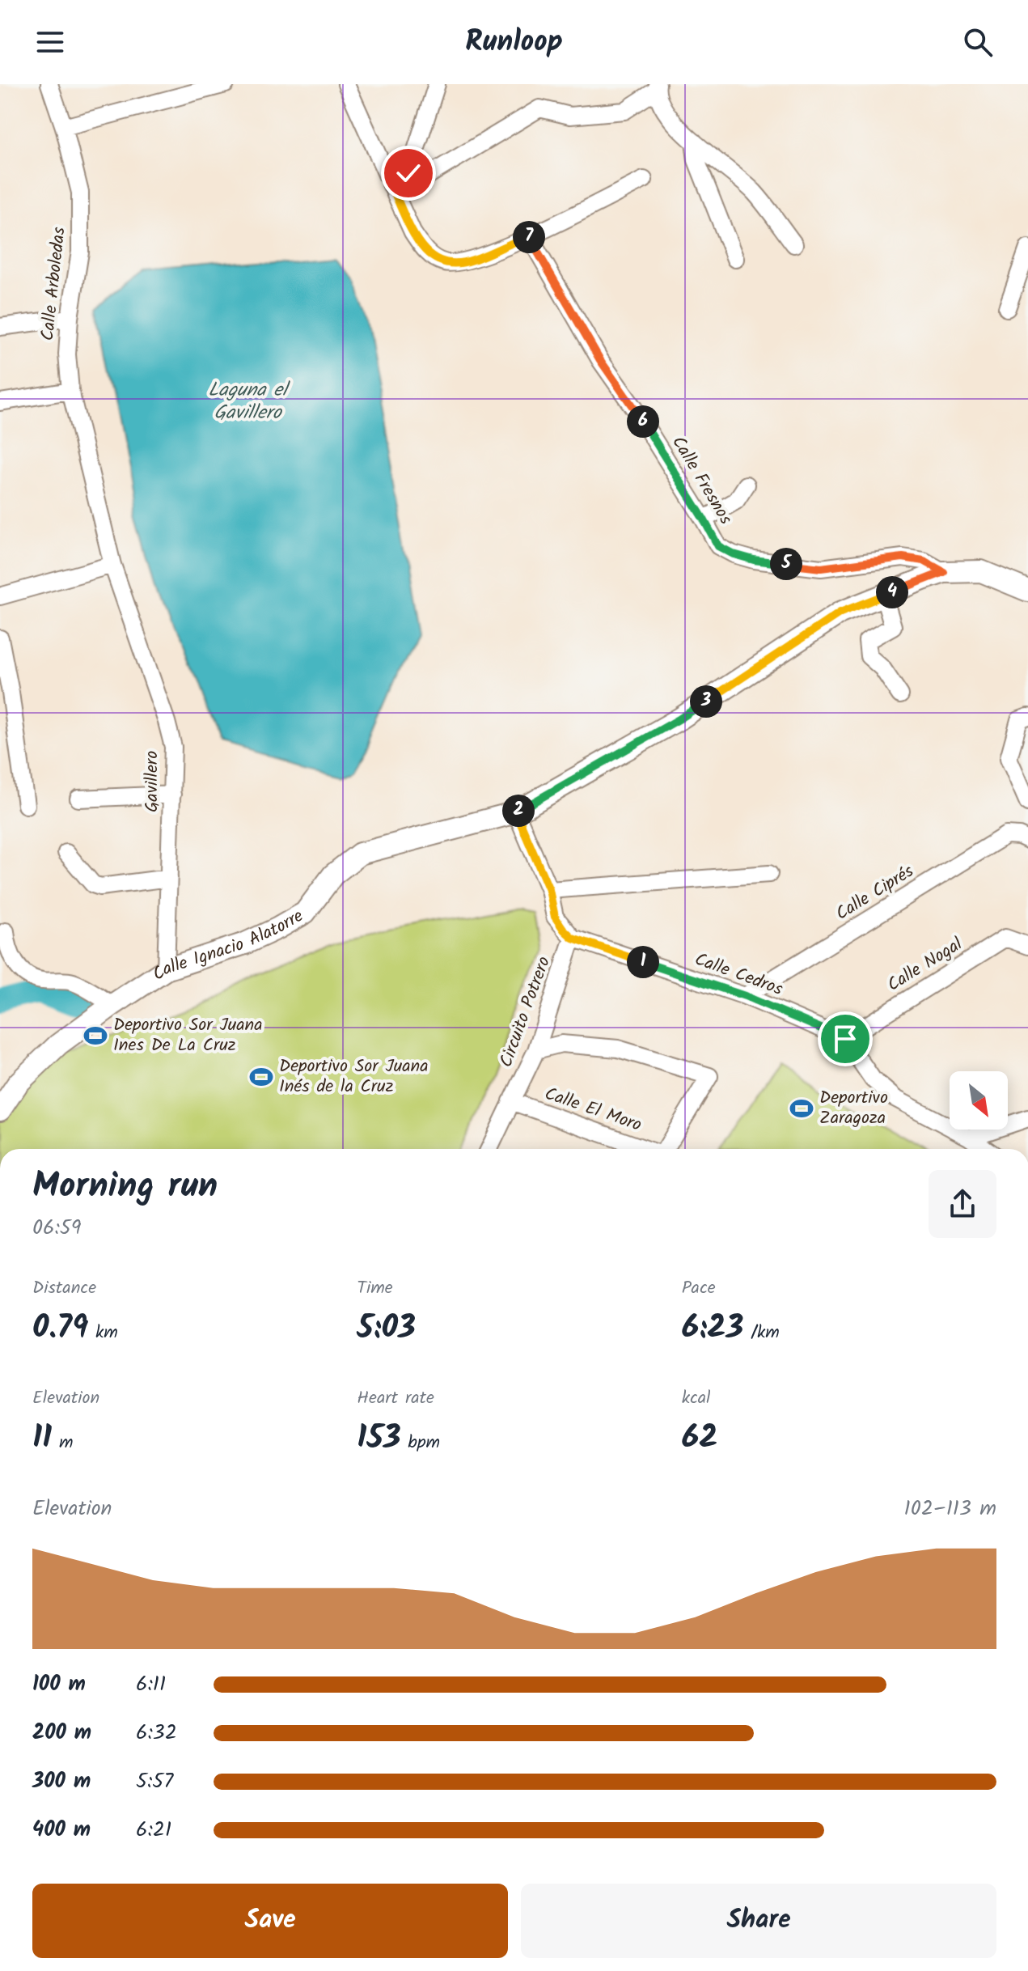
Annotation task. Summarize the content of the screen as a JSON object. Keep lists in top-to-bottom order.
{
  "streets": {
    "street": [
      "Calle Arboledas",
      "Calle Fresnos",
      "Gavillero",
      "Calle Ciprés",
      "Calle Ignacio Alatorre",
      "Calle Nogal",
      "Calle Cedros",
      "Circuito Potrero",
      "Calle El Moro"
    ]
  },
  "crossings": [
    ["Calle Arboledas", "Gavillero"],
    ["Calle Fresnos", "Calle Ignacio Alatorre"],
    ["Gavillero", "Calle Ignacio Alatorre"],
    ["Calle Ciprés", "Calle Cedros"],
    ["Calle Nogal", "Calle Cedros"],
    ["Calle Cedros", "Circuito Potrero"],
    ["Circuito Potrero", "Calle El Moro"]
  ],
  "water": ["Laguna el Gavillero"],
  "places": {
    "sports": ["Deportivo Sor Juana Ines De La Cruz", "Deportivo Sor Juana Inés de la Cruz", "Deportivo Zaragoza"]
  },
  "north": "bottom right",
  "page": {
    "header": "Runloop",
    "pins": [
      "7",
      "6",
      "5",
      "4",
      "3",
      "2",
      "1"
    ],
    "heading": ["Morning run", "06:59"],
    "stats": [
      ["Distance", "0.79 km"],
      ["Time", "5:03"],
      ["Pace", "6:23 /km"],
      ["Elevation", "11 m"],
      ["Heart rate", "153 bpm"],
      ["kcal", "62"]
    ],
    "chart": ["Elevation", "102–113 m"],
    "list": [
      {
        "name": "100 m",
        "note": "6:11"
      },
      {
        "name": "200 m",
        "note": "6:32"
      },
      {
        "name": "300 m",
        "note": "5:57"
      },
      {
        "name": "400 m",
        "note": "6:21"
      }
    ],
    "buttons": ["Save", "Share"]
  }
}
